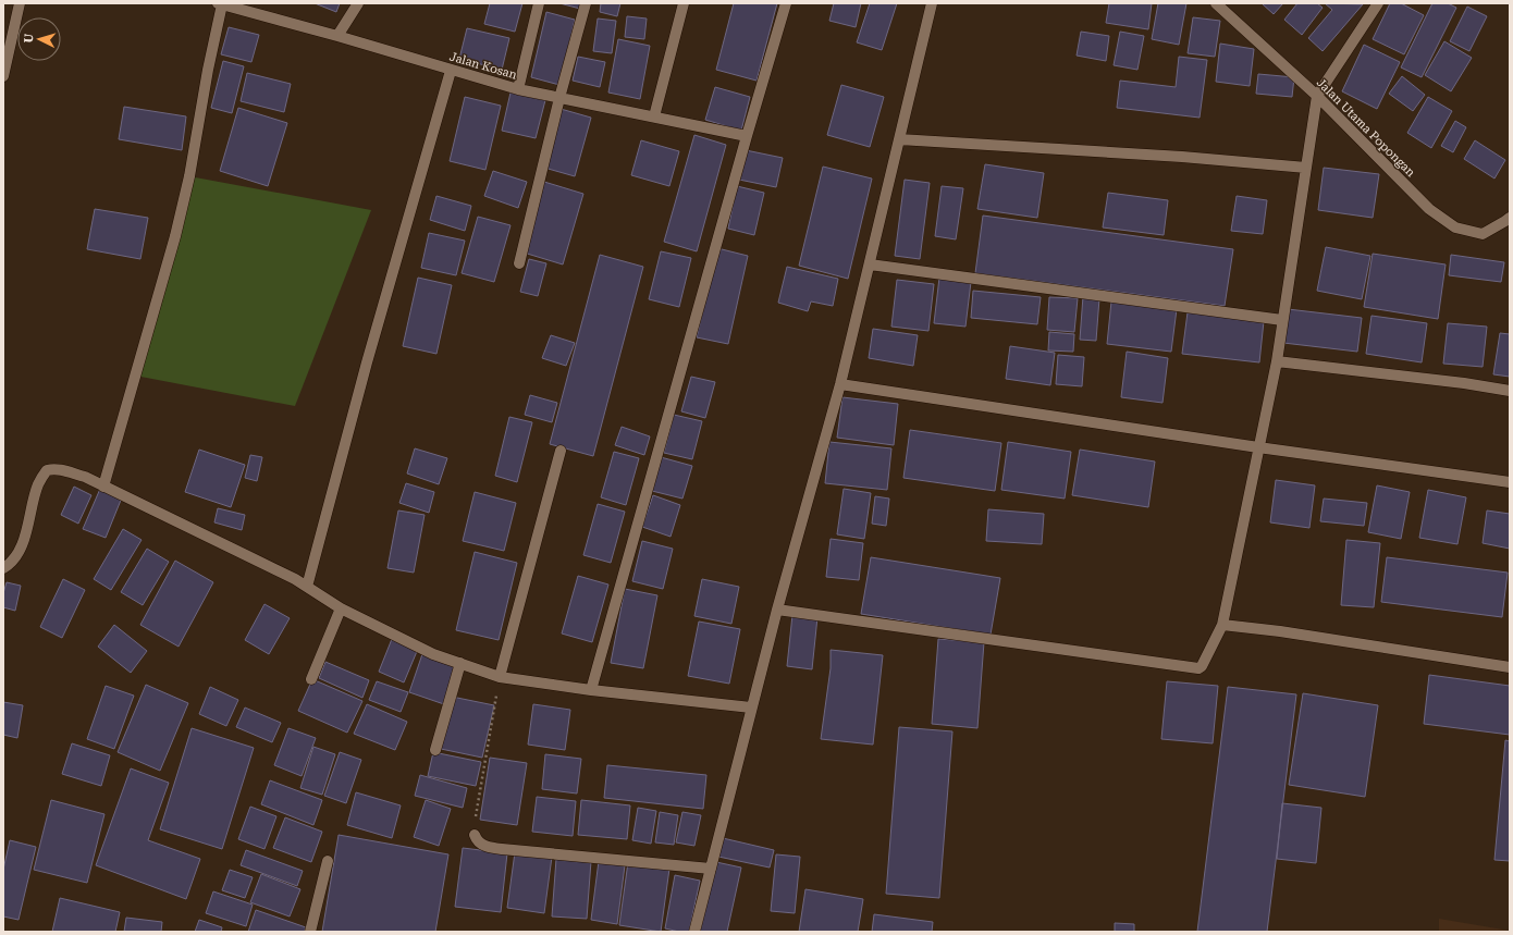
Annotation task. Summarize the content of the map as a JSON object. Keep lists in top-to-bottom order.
{
  "streets": {
    "street": ["Jalan Kosan", "Jalan Utama Popongan"]
  },
  "north": "left"
}
